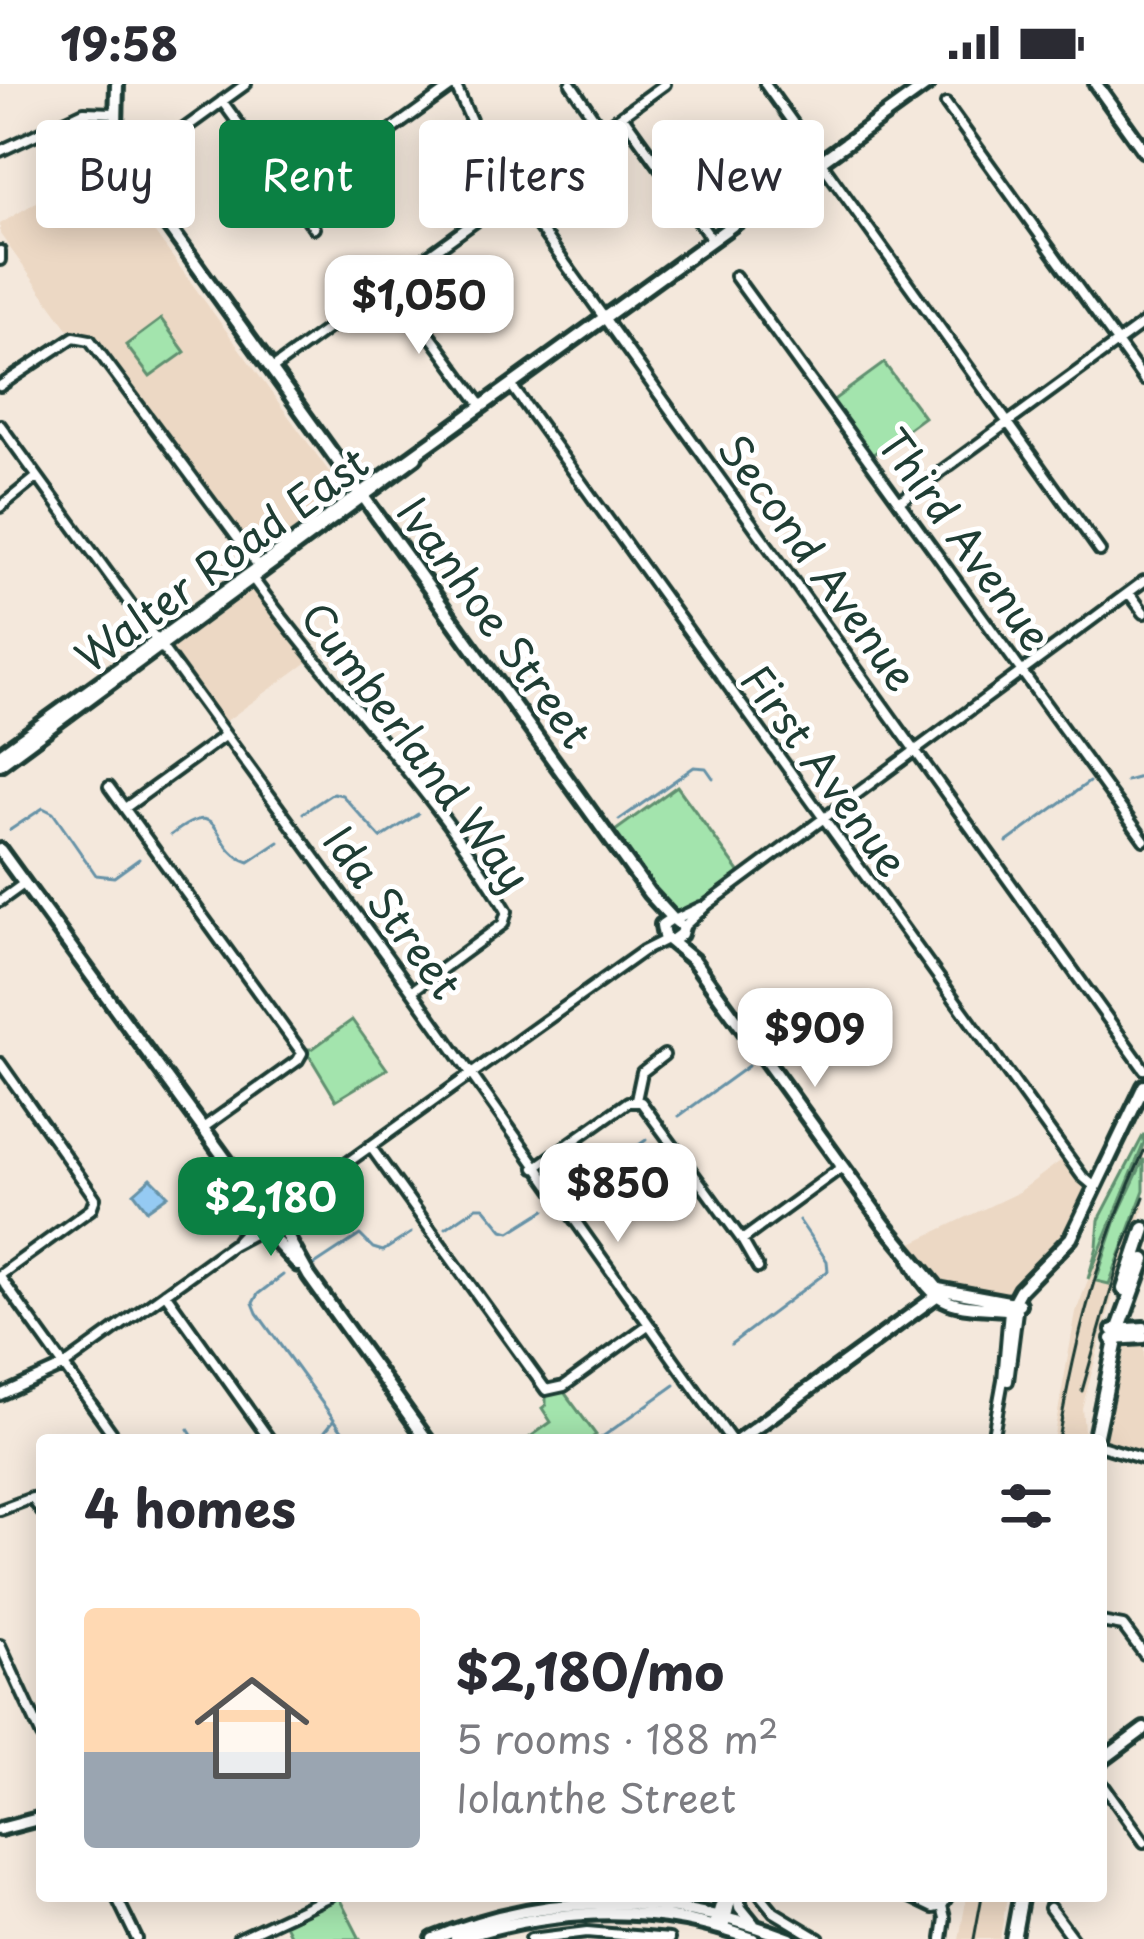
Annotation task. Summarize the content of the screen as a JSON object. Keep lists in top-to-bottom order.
{
  "streets": {
    "street": [
      "Third Avenue",
      "Walter Road East",
      "Second Avenue",
      "Ivanhoe Street",
      "Cumberland Way",
      "First Avenue",
      "Ida Street"
    ]
  },
  "crossings": [
    ["Walter Road East", "Second Avenue"],
    ["Walter Road East", "Ivanhoe Street"],
    ["Walter Road East", "Cumberland Way"],
    ["Walter Road East", "First Avenue"],
    ["Walter Road East", "Ida Street"],
    ["Cumberland Way", "Ida Street"]
  ],
  "page": {
    "status": "19:58",
    "chip": [
      "Buy",
      "Rent",
      "Filters",
      "New"
    ],
    "price": [
      "$1,050",
      "$909",
      "$850",
      "$2,180"
    ],
    "heading": "4 homes",
    "list": [
      {
        "name": "$2,180/mo",
        "note": "5 rooms · 188 m² · Iolanthe Street"
      }
    ]
  }
}
